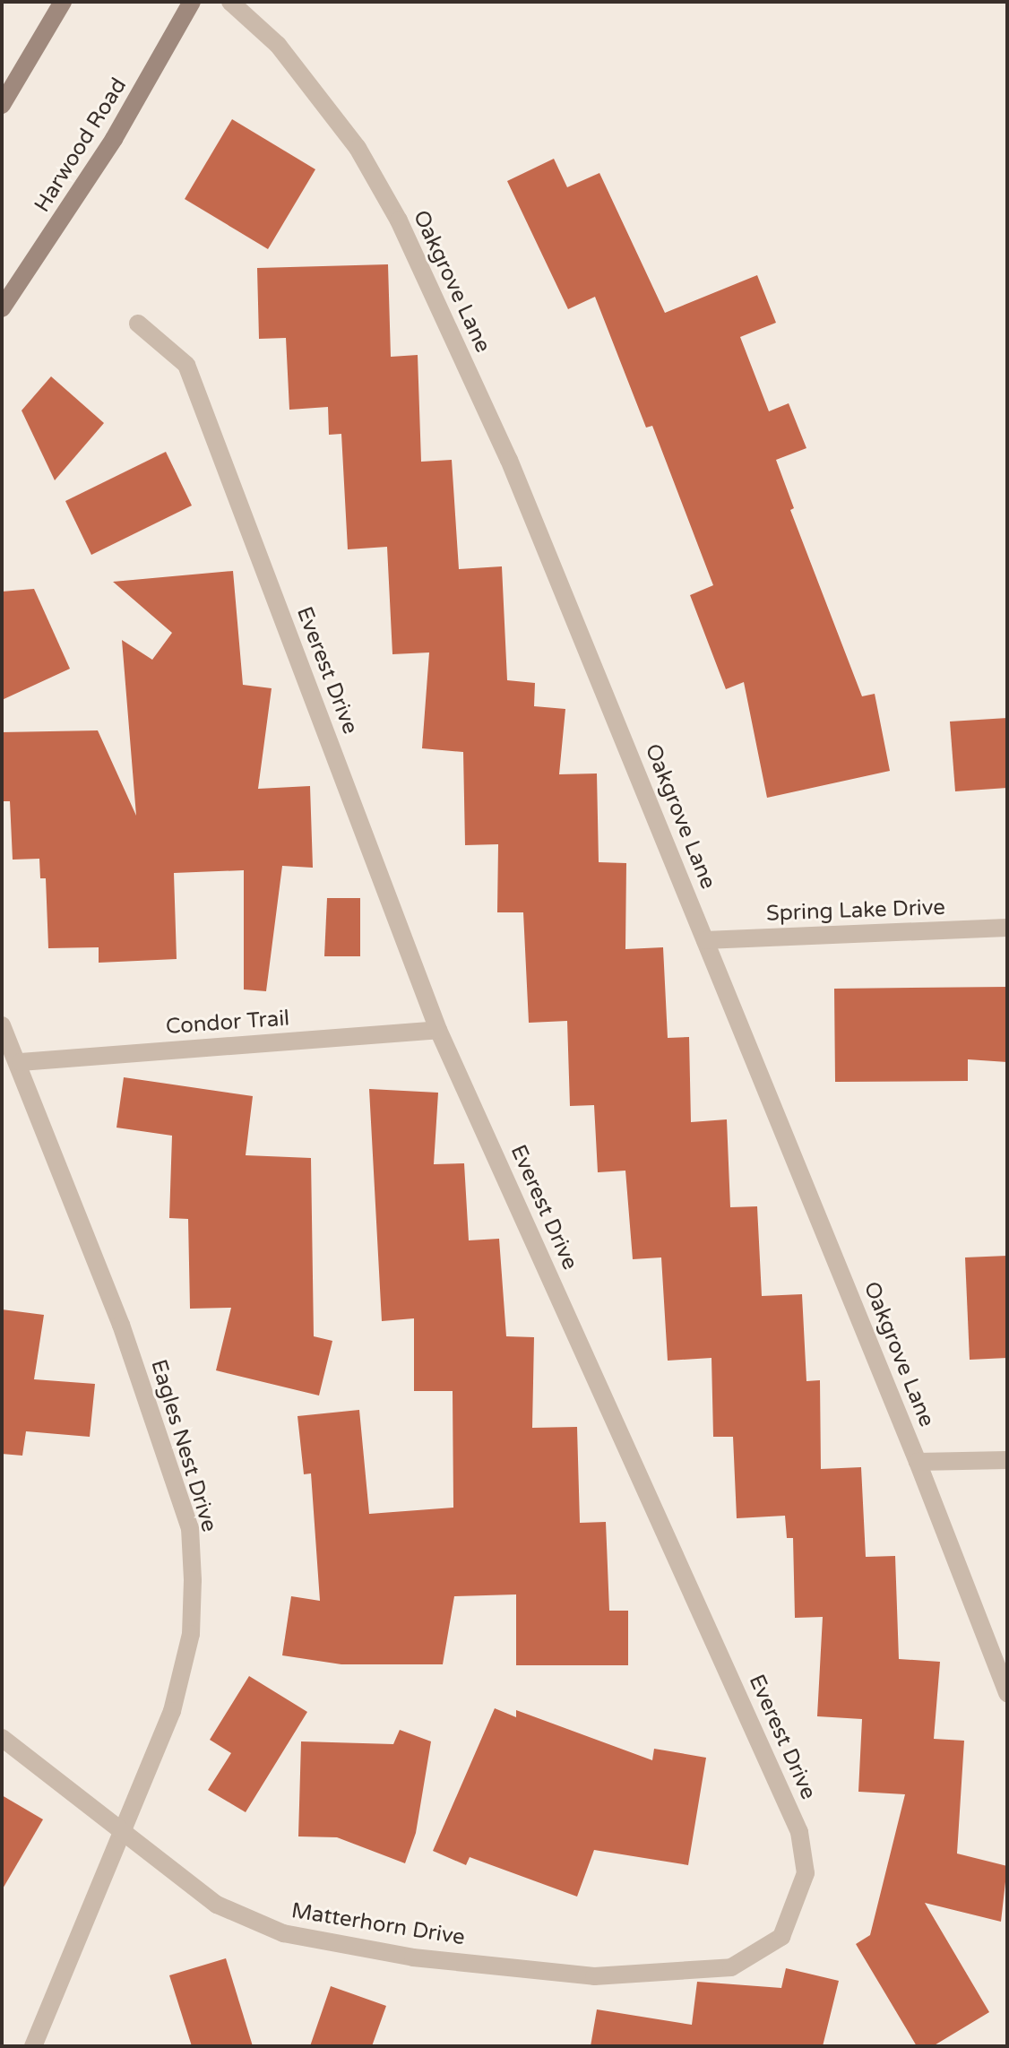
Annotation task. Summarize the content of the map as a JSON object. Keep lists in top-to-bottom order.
{
  "streets": {
    "main road": ["Harwood Road"],
    "street": [
      "Oakgrove Lane",
      "Everest Drive",
      "Spring Lake Drive",
      "Condor Trail",
      "Eagles Nest Drive",
      "Matterhorn Drive"
    ]
  },
  "crossings": [
    ["Oakgrove Lane", "Spring Lake Drive"],
    ["Everest Drive", "Condor Trail"],
    ["Everest Drive", "Matterhorn Drive"],
    ["Condor Trail", "Eagles Nest Drive"],
    ["Eagles Nest Drive", "Matterhorn Drive"]
  ]
}
